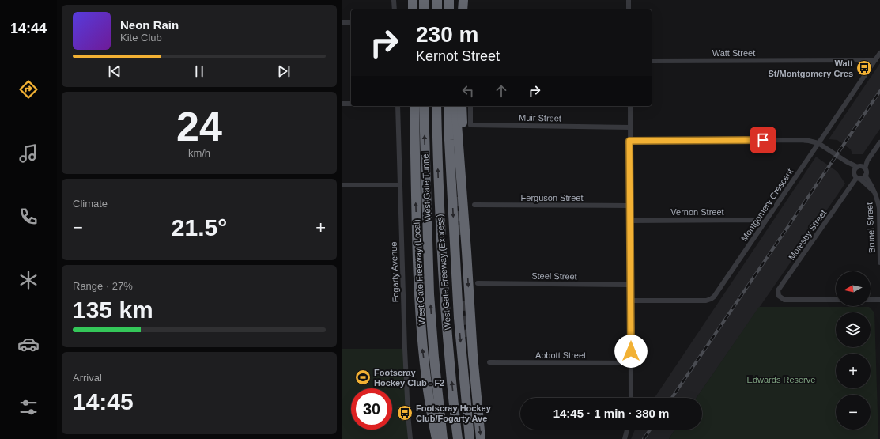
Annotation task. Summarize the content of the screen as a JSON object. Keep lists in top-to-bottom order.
{
  "streets": {
    "highway": ["West Gate Tunnel", "West Gate Freeway (Local)", "West Gate Freeway (Express)"],
    "street": [
      "Watt Street",
      "Muir Street",
      "Ferguson Street",
      "Montgomery Crescent",
      "Vernon Street",
      "Brunel Street",
      "Moresby Street",
      "Fogarty Avenue",
      "Steel Street",
      "Abbott Street"
    ]
  },
  "crossings": [
    ["Watt Street", "Montgomery Crescent"],
    ["Montgomery Crescent", "Vernon Street"],
    ["Brunel Street", "Moresby Street"]
  ],
  "parks": ["Edwards Reserve"],
  "places": {
    "bus stop": ["Watt St/Montgomery Cres", "Footscray Hockey Club/Fogarty Ave"],
    "sports": ["Footscray Hockey Club - F2"]
  },
  "north": "left",
  "page": {
    "tabs": "14:44",
    "turn": ["230 m", "Kernot Street"],
    "song": ["Neon Rain", "Kite Club"],
    "tile": [
      ["24", "km/h"],
      "Climate",
      ["Range · 27%", "135 km"],
      ["Arrival", "14:45"]
    ],
    "heat": ["−", "21.5°", "+"],
    "map_buttons": ["+", "−"],
    "limit": "30",
    "trip": "14:45 · 1 min · 380 m"
  }
}
